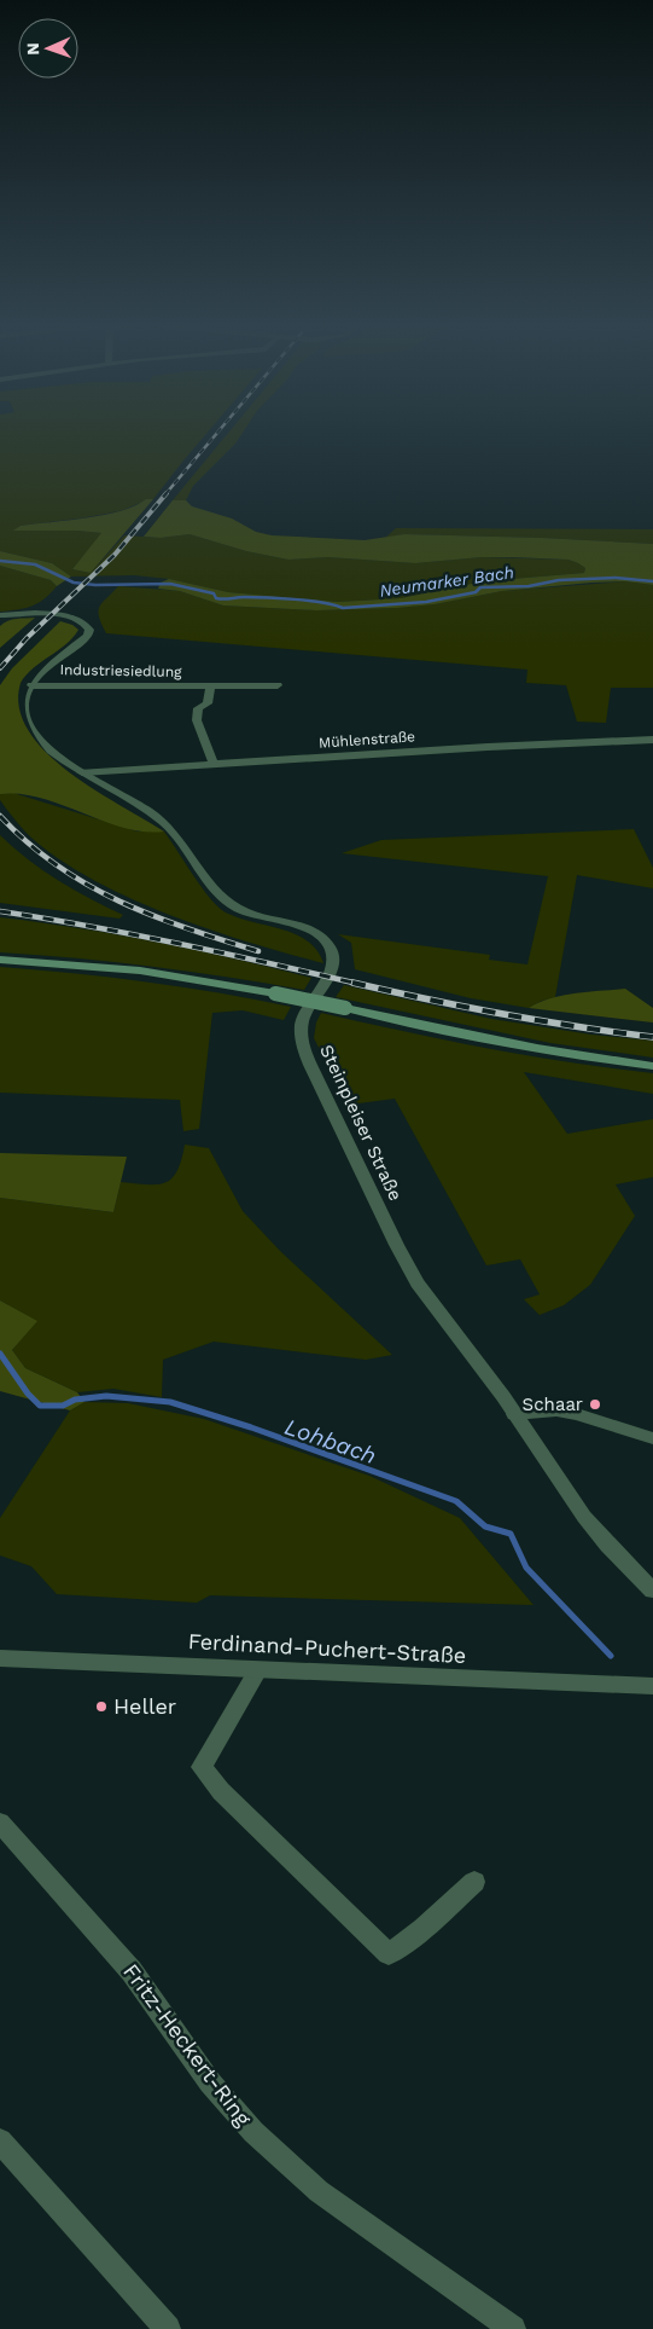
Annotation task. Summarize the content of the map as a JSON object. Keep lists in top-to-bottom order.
{
  "streets": {
    "street": [
      "Industriesiedlung",
      "Mühlenstraße",
      "Steinpleiser Straße",
      "Ferdinand-Puchert-Straße",
      "Fritz-Heckert-Ring"
    ]
  },
  "crossings": [
    ["Industriesiedlung", "Steinpleiser Straße"],
    ["Mühlenstraße", "Steinpleiser Straße"]
  ],
  "water": ["Neumarker Bach", "Lohbach"],
  "places": ["Schaar", "Heller"],
  "north": "left"
}
